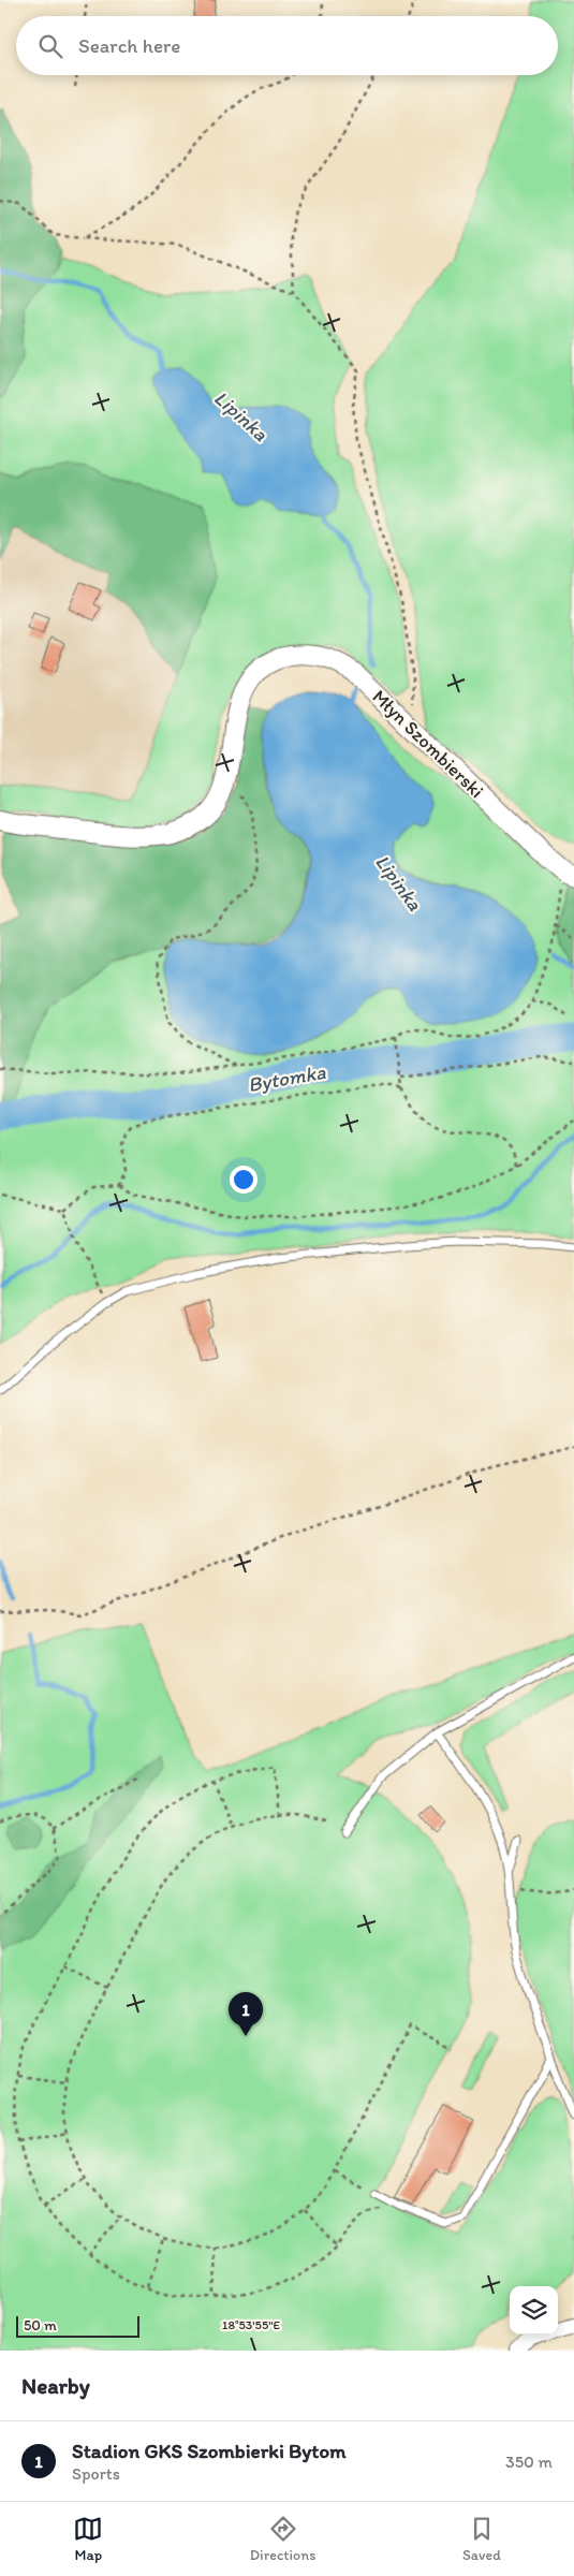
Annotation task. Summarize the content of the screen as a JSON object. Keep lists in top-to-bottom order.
{
  "streets": {
    "street": ["Młyn Szombierski"]
  },
  "water": ["Lipinka", "Bytomka"],
  "scale_bar": "50 m",
  "page": {
    "search": "Search here",
    "pins": "1",
    "scale": "50 m",
    "heading": "Nearby",
    "list": [
      {
        "mark": "1",
        "name": "Stadion GKS Szombierki Bytom",
        "note": "Sports",
        "value": "350 m"
      }
    ],
    "nav": ["Map", "Directions", "Saved"]
  },
  "coordinates": ["18°53'55\"E"]
}
